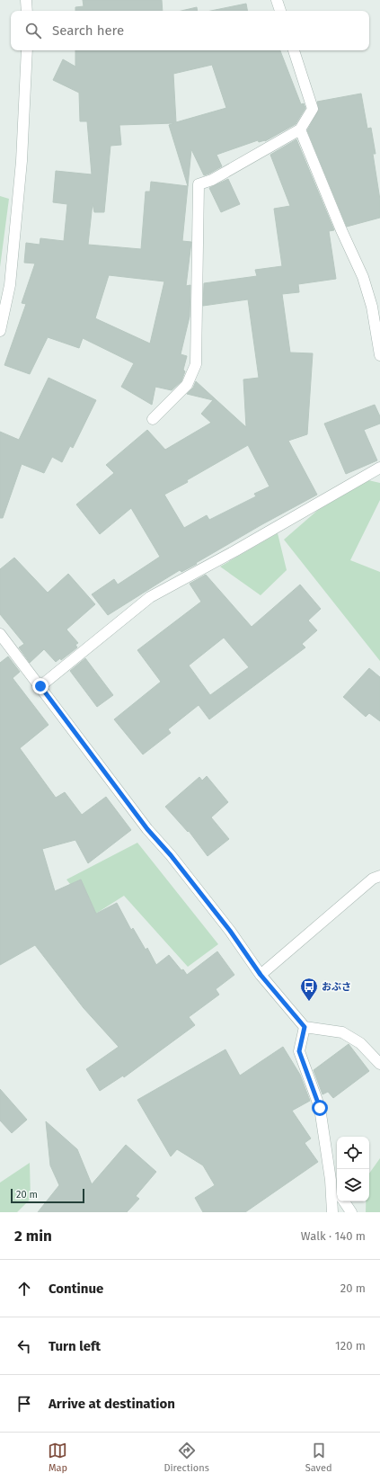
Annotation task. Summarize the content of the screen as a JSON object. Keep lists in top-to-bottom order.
{
  "places": {
    "bus stop": ["おぶさ"]
  },
  "scale_bar": "20 m",
  "page": {
    "search": "Search here",
    "scale": "20 m",
    "heading": ["2 min", "Walk · 140 m"],
    "list": [
      ["Continue", "20 m"],
      ["Turn left", "120 m"],
      "Arrive at destination"
    ],
    "nav": ["Map", "Directions", "Saved"]
  }
}
